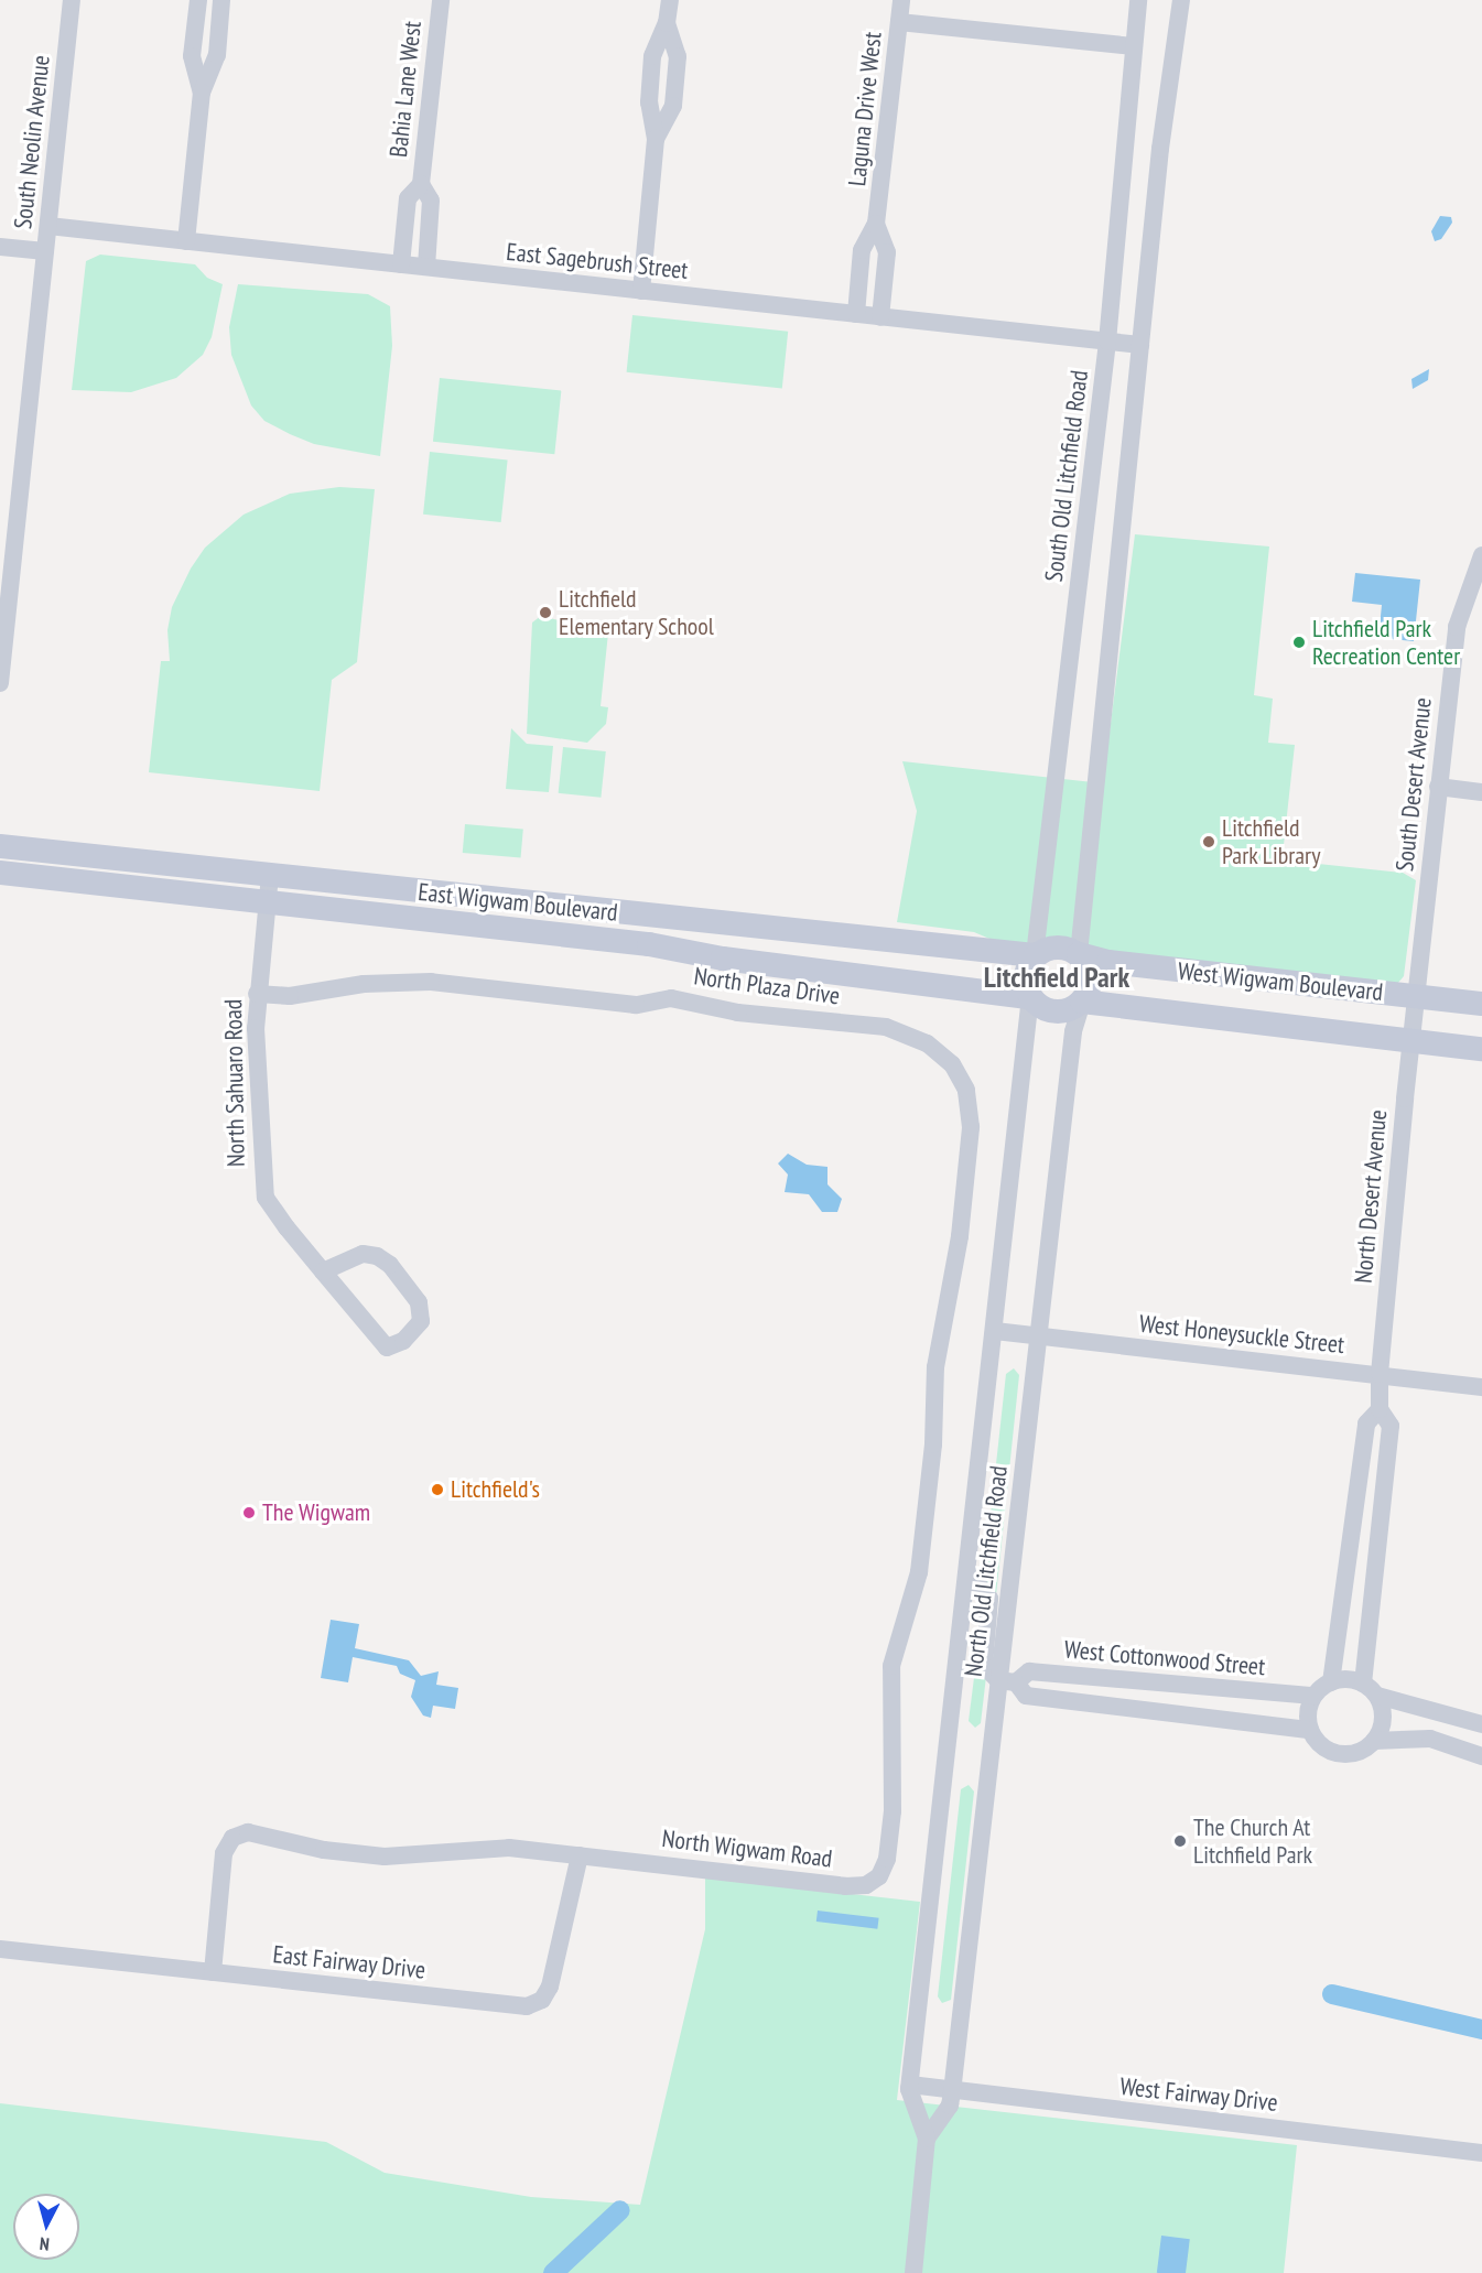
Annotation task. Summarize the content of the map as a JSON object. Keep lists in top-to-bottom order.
{
  "streets": {
    "street": [
      "Bahia Lane West",
      "Laguna Drive West",
      "South Neolin Avenue",
      "East Sagebrush Street",
      "South Old Litchfield Road",
      "South Desert Avenue",
      "East Wigwam Boulevard",
      "West Wigwam Boulevard",
      "North Plaza Drive",
      "North Sahuaro Road",
      "North Desert Avenue",
      "West Honeysuckle Street",
      "North Old Litchfield Road",
      "West Cottonwood Street",
      "North Wigwam Road",
      "East Fairway Drive",
      "West Fairway Drive"
    ]
  },
  "crossings": [
    ["Laguna Drive West", "East Sagebrush Street"],
    ["South Neolin Avenue", "East Sagebrush Street"],
    ["East Sagebrush Street", "South Old Litchfield Road"],
    ["South Old Litchfield Road", "East Wigwam Boulevard"],
    ["South Old Litchfield Road", "West Wigwam Boulevard"],
    ["South Old Litchfield Road", "North Old Litchfield Road"],
    ["South Desert Avenue", "West Wigwam Boulevard"],
    ["South Desert Avenue", "North Desert Avenue"],
    ["East Wigwam Boulevard", "West Wigwam Boulevard"],
    ["East Wigwam Boulevard", "North Sahuaro Road"],
    ["East Wigwam Boulevard", "North Old Litchfield Road"],
    ["West Wigwam Boulevard", "North Desert Avenue"],
    ["West Wigwam Boulevard", "North Old Litchfield Road"],
    ["North Plaza Drive", "North Sahuaro Road"],
    ["North Plaza Drive", "North Wigwam Road"],
    ["North Desert Avenue", "West Honeysuckle Street"],
    ["West Honeysuckle Street", "North Old Litchfield Road"],
    ["North Old Litchfield Road", "West Cottonwood Street"],
    ["North Old Litchfield Road", "West Fairway Drive"],
    ["North Wigwam Road", "East Fairway Drive"]
  ],
  "districts": ["Litchfield Park"],
  "places": [
    "Litchfield Elementary School",
    "Litchfield Park Recreation Center",
    "Litchfield Park Library",
    "Litchfield's",
    "The Wigwam",
    "The Church At Litchfield Park"
  ],
  "north": "bottom"
}
